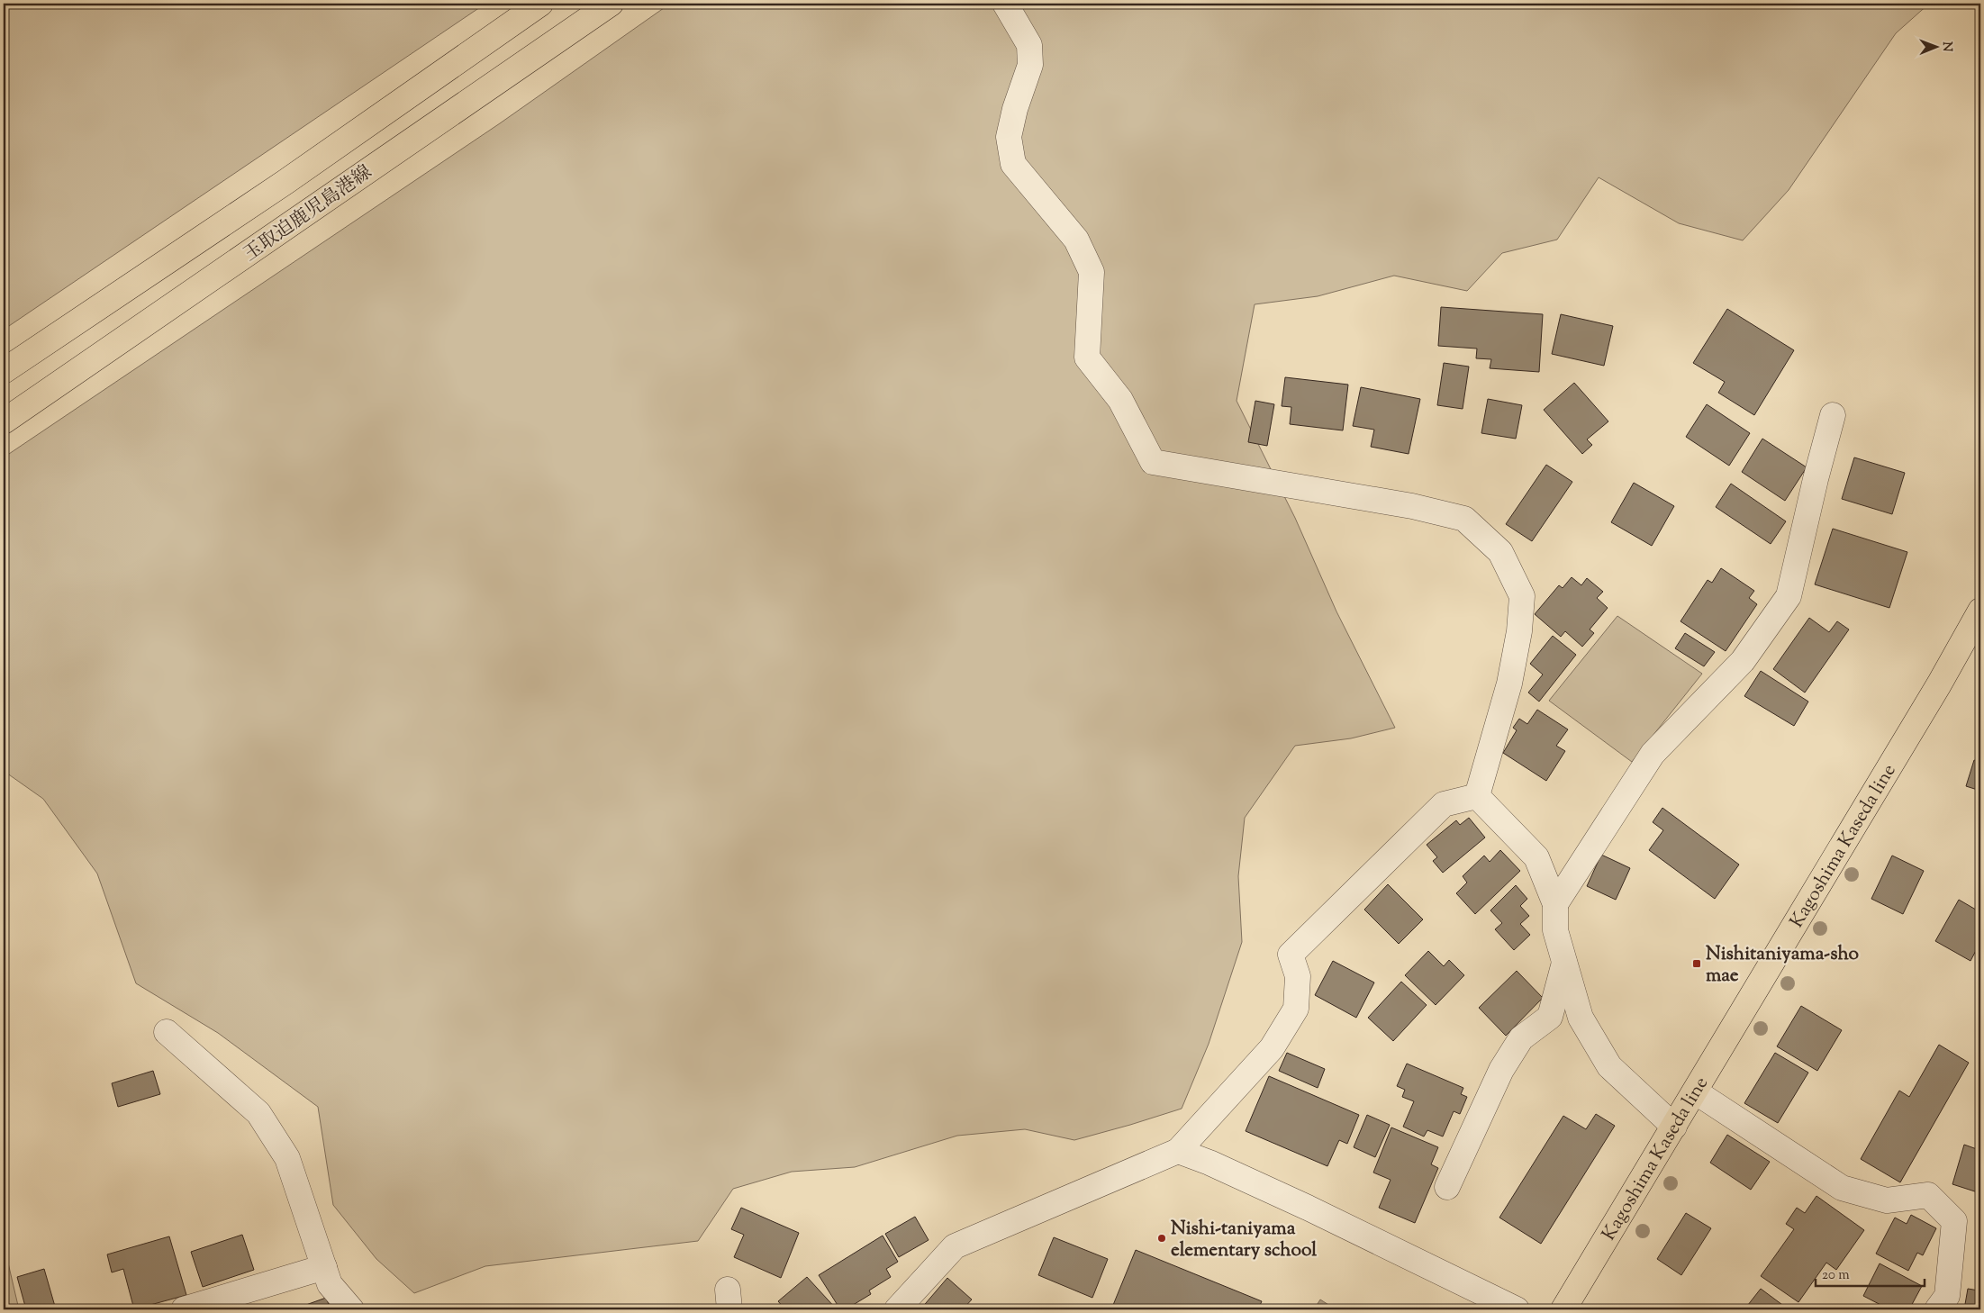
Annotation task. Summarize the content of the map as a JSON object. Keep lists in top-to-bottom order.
{
  "streets": {
    "main road": ["玉取迫鹿児島港線", "Kagoshima Kaseda line"]
  },
  "places": {
    "transit": ["Nishitaniyama-sho mae"],
    "other": ["Nishi-taniyama elementary school"]
  },
  "scale_bar": "20 m",
  "north": "right"
}
